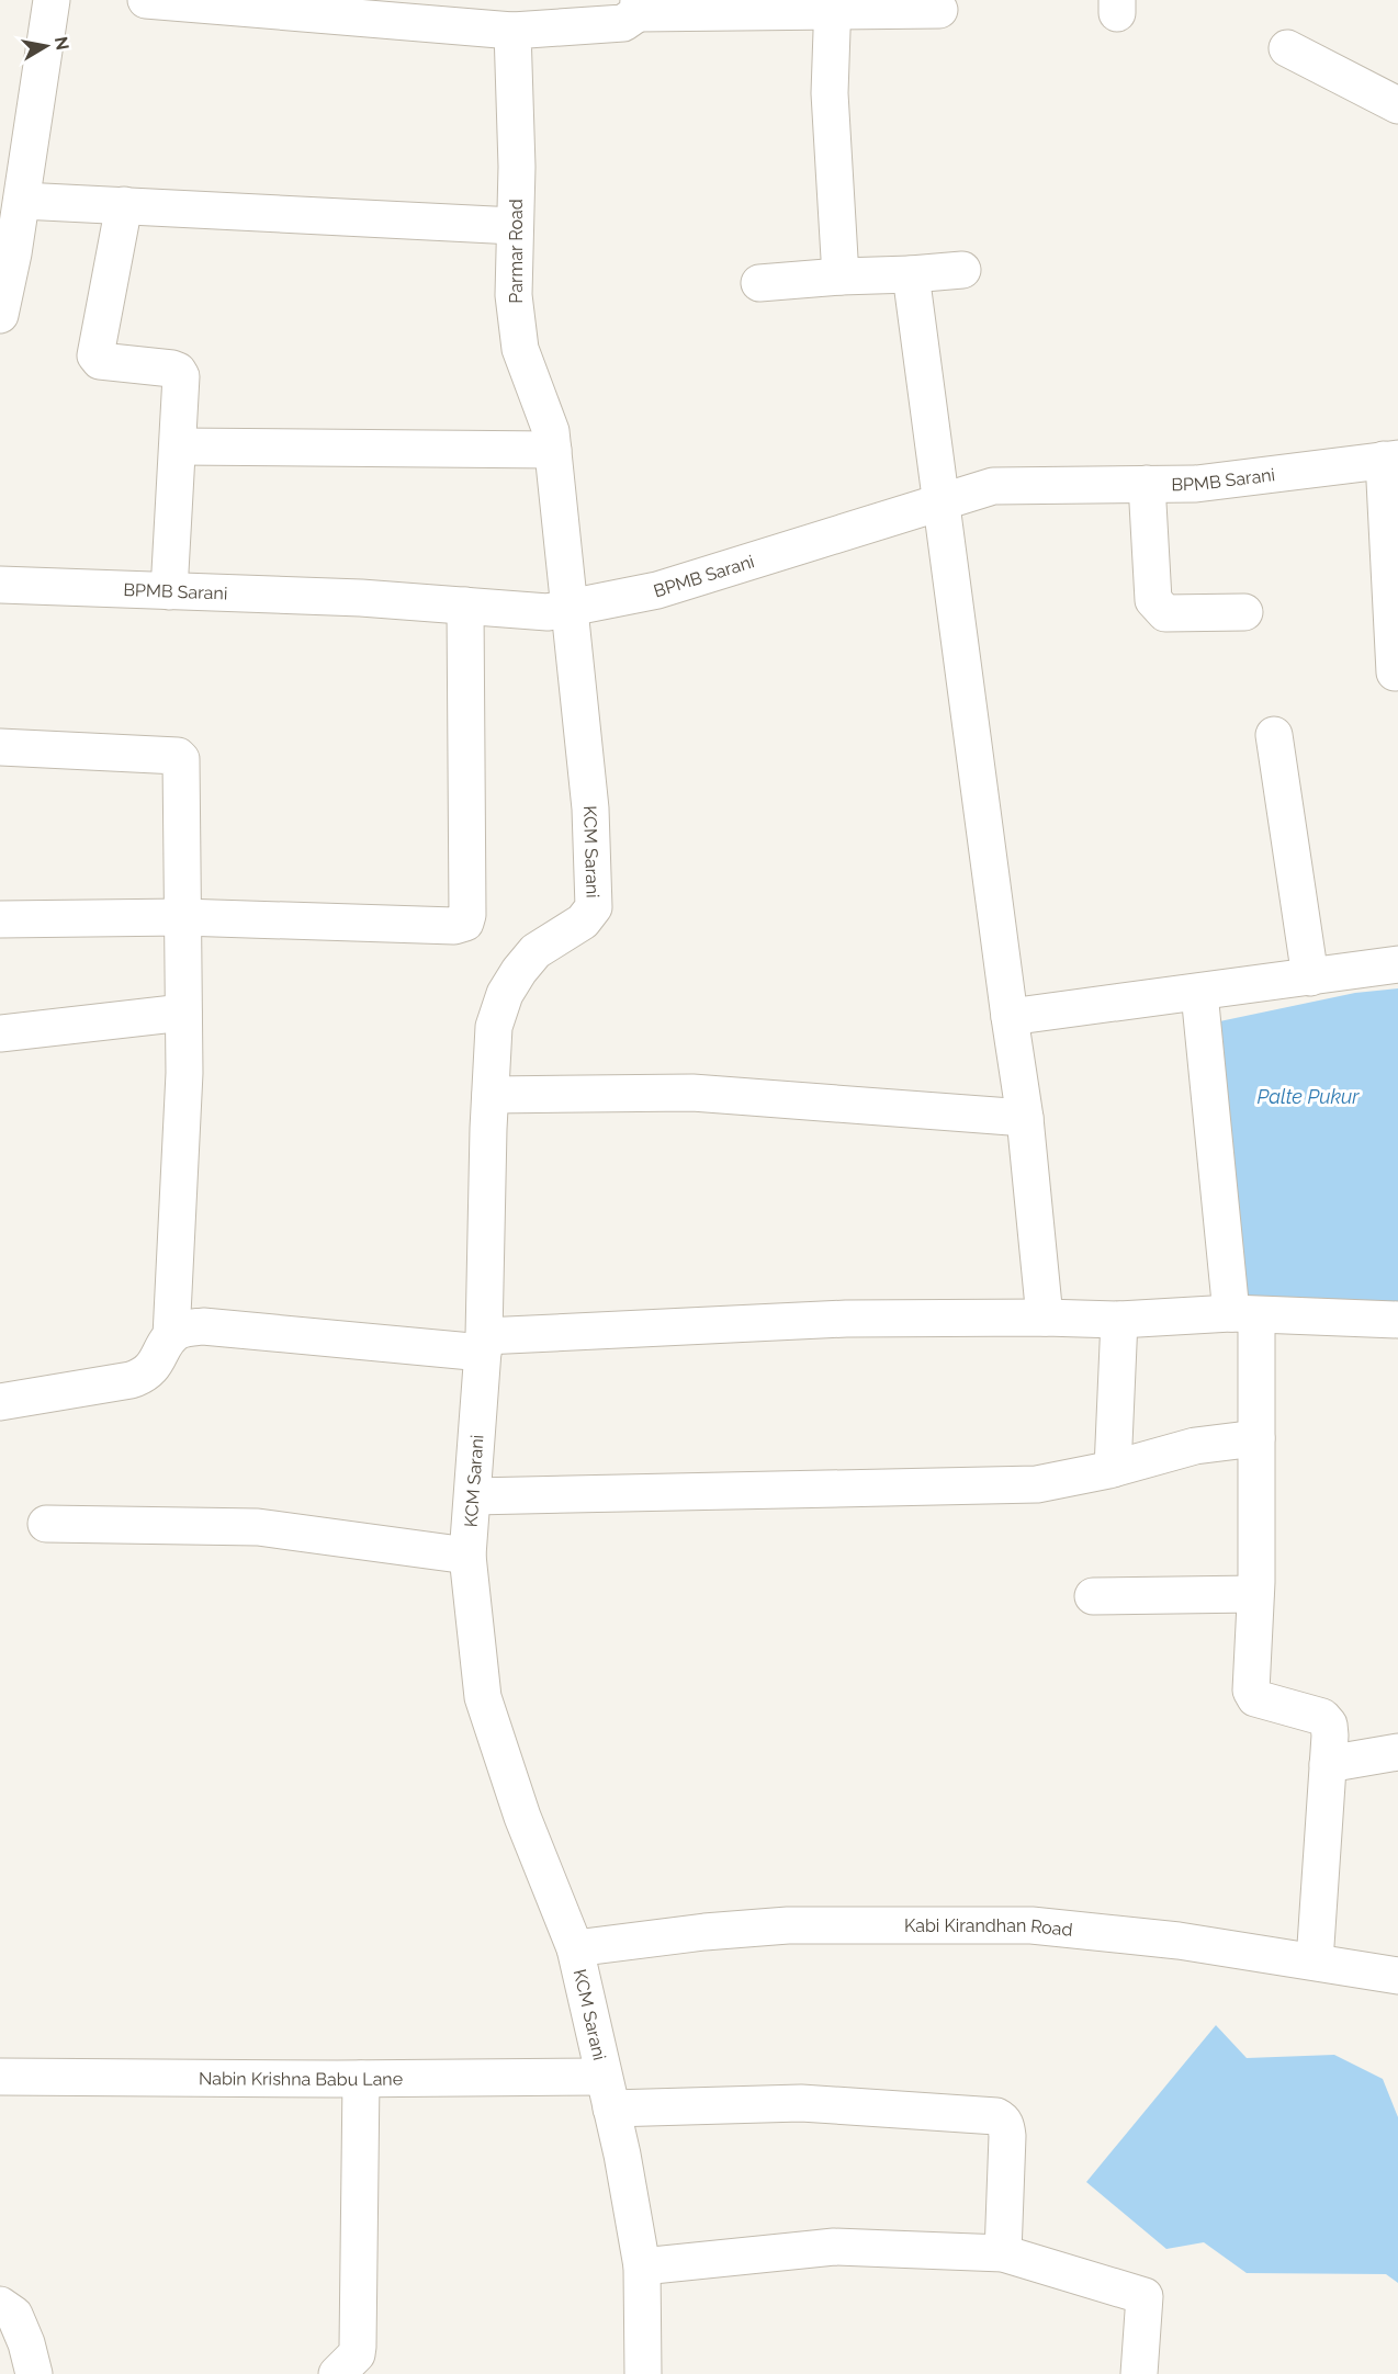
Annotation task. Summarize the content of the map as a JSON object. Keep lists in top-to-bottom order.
{
  "streets": {
    "street": [
      "Parmar Road",
      "BPMB Sarani",
      "KCM Sarani",
      "Kabi Kirandhan Road",
      "Nabin Krishna Babu Lane"
    ]
  },
  "crossings": [
    ["Parmar Road", "BPMB Sarani"],
    ["Parmar Road", "KCM Sarani"],
    ["BPMB Sarani", "KCM Sarani"],
    ["KCM Sarani", "Kabi Kirandhan Road"],
    ["KCM Sarani", "Nabin Krishna Babu Lane"]
  ],
  "water": ["Palte Pukur"],
  "north": "right"
}
